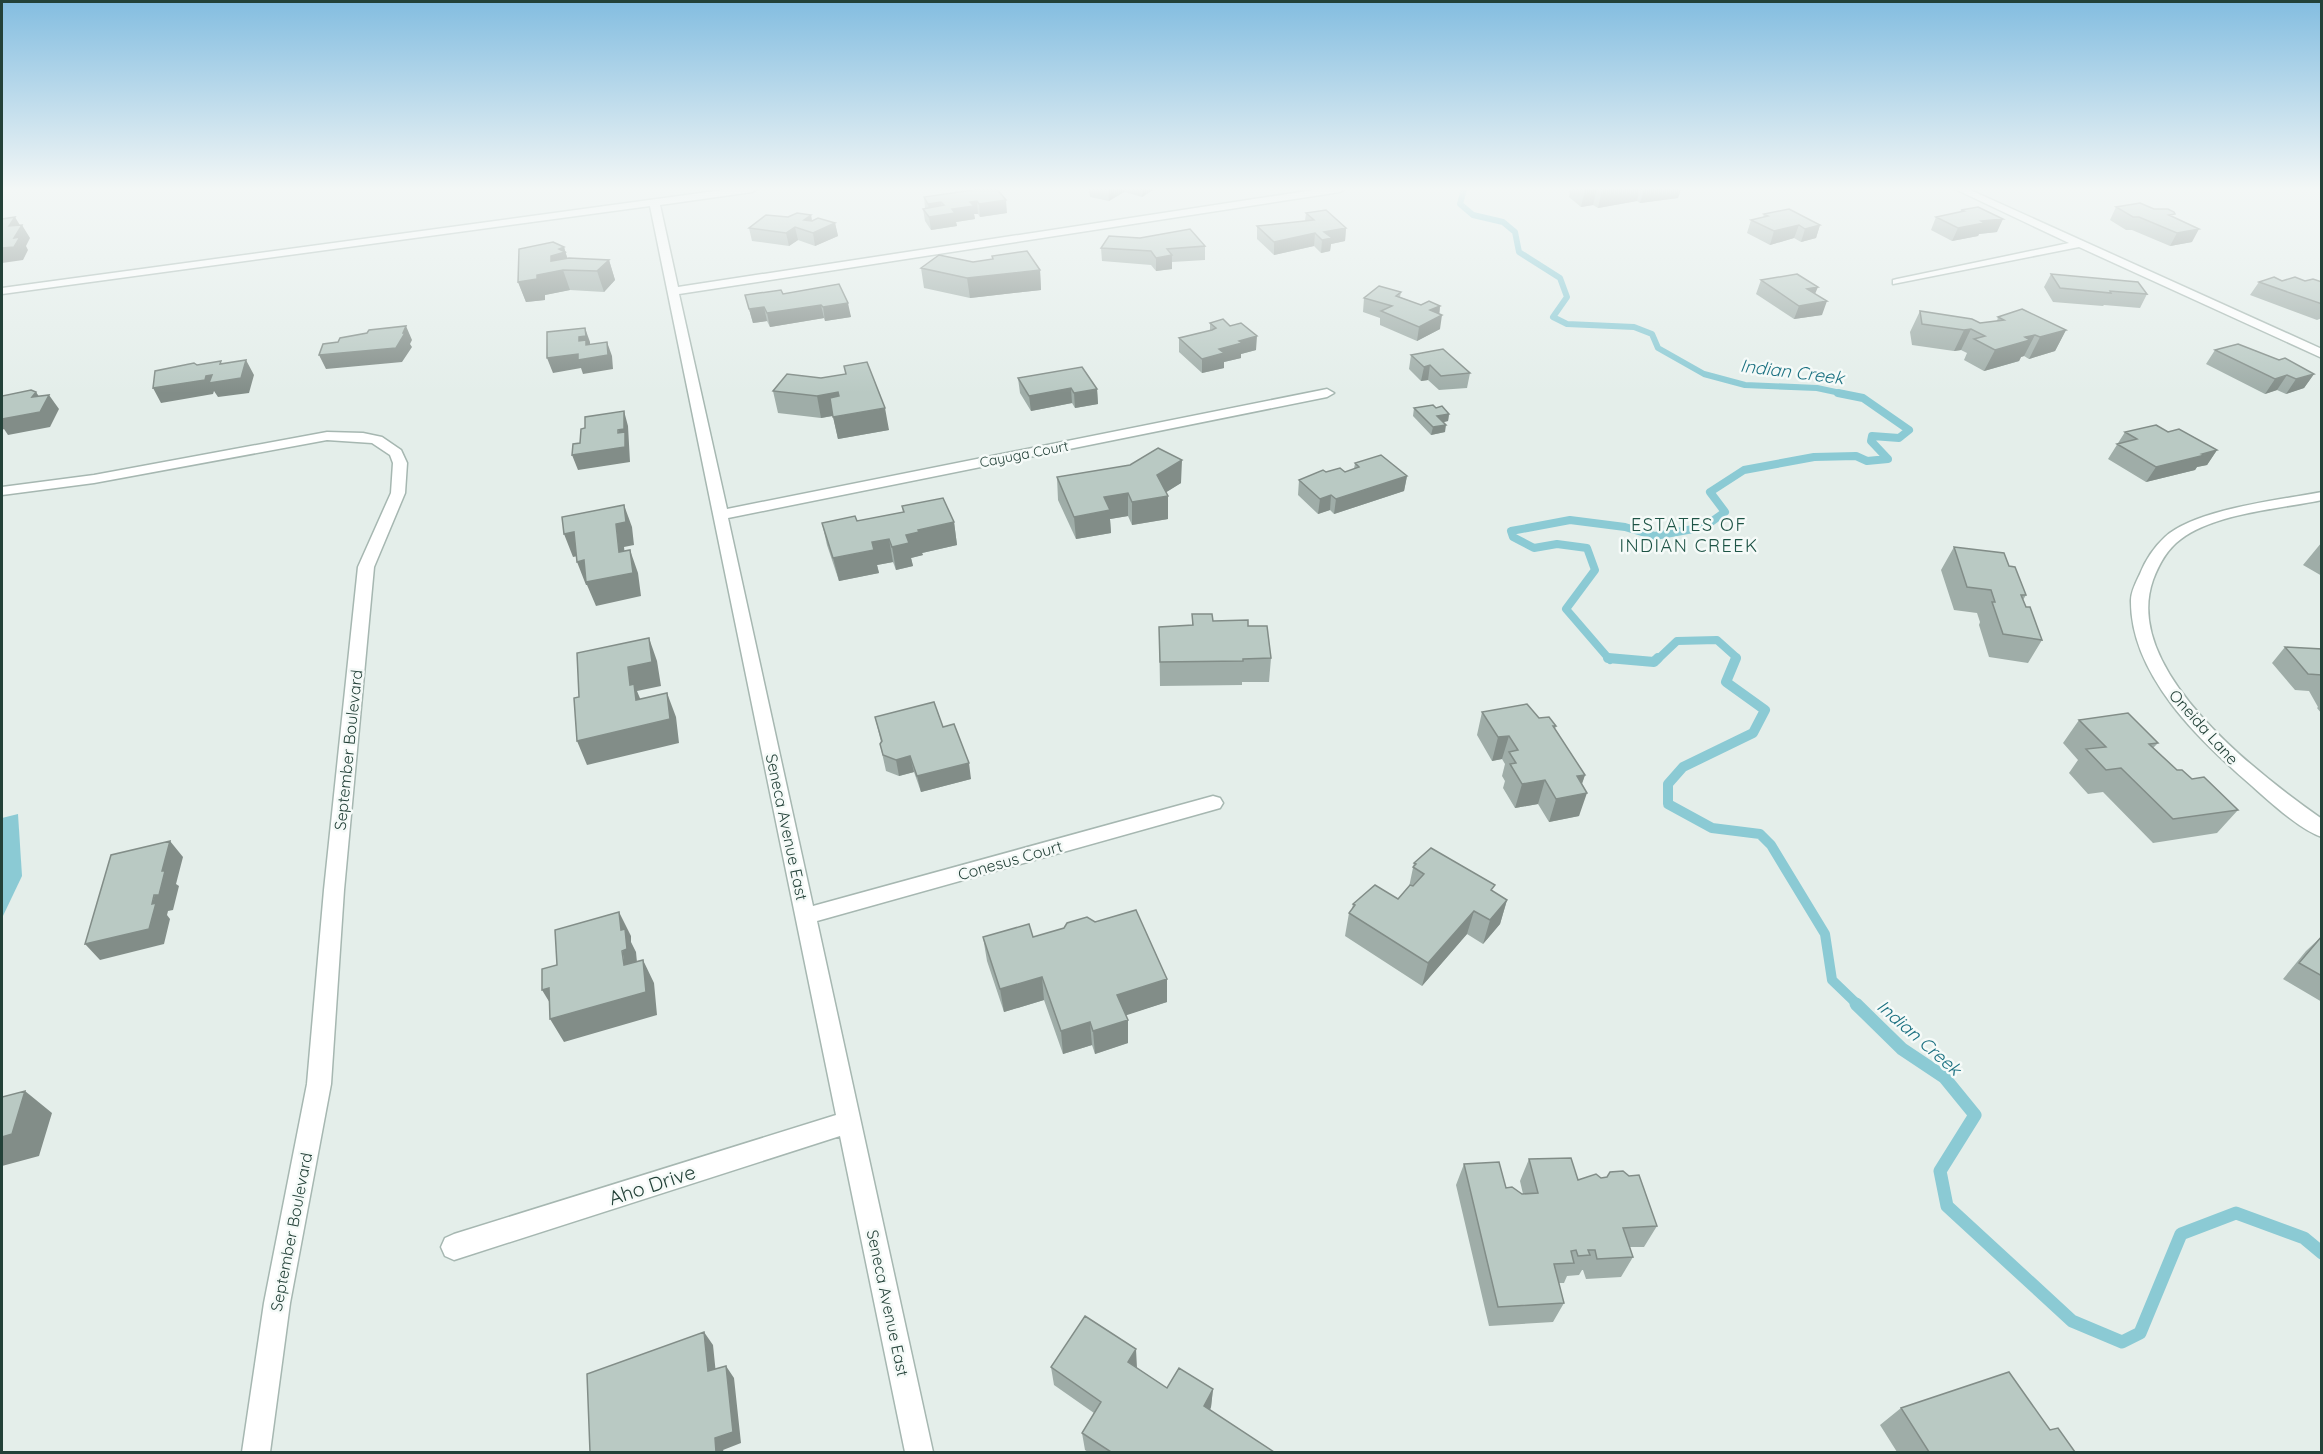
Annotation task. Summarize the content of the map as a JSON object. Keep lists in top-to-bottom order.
{
  "streets": {
    "street": [
      "Cayuga Court",
      "Oneida Lane",
      "September Boulevard",
      "Seneca Avenue East",
      "Conesus Court",
      "Aho Drive"
    ]
  },
  "crossings": [
    ["Cayuga Court", "Seneca Avenue East"],
    ["Seneca Avenue East", "Conesus Court"],
    ["Seneca Avenue East", "Aho Drive"]
  ],
  "districts": ["ESTATES OF INDIAN CREEK"],
  "water": ["Indian Creek"]
}
